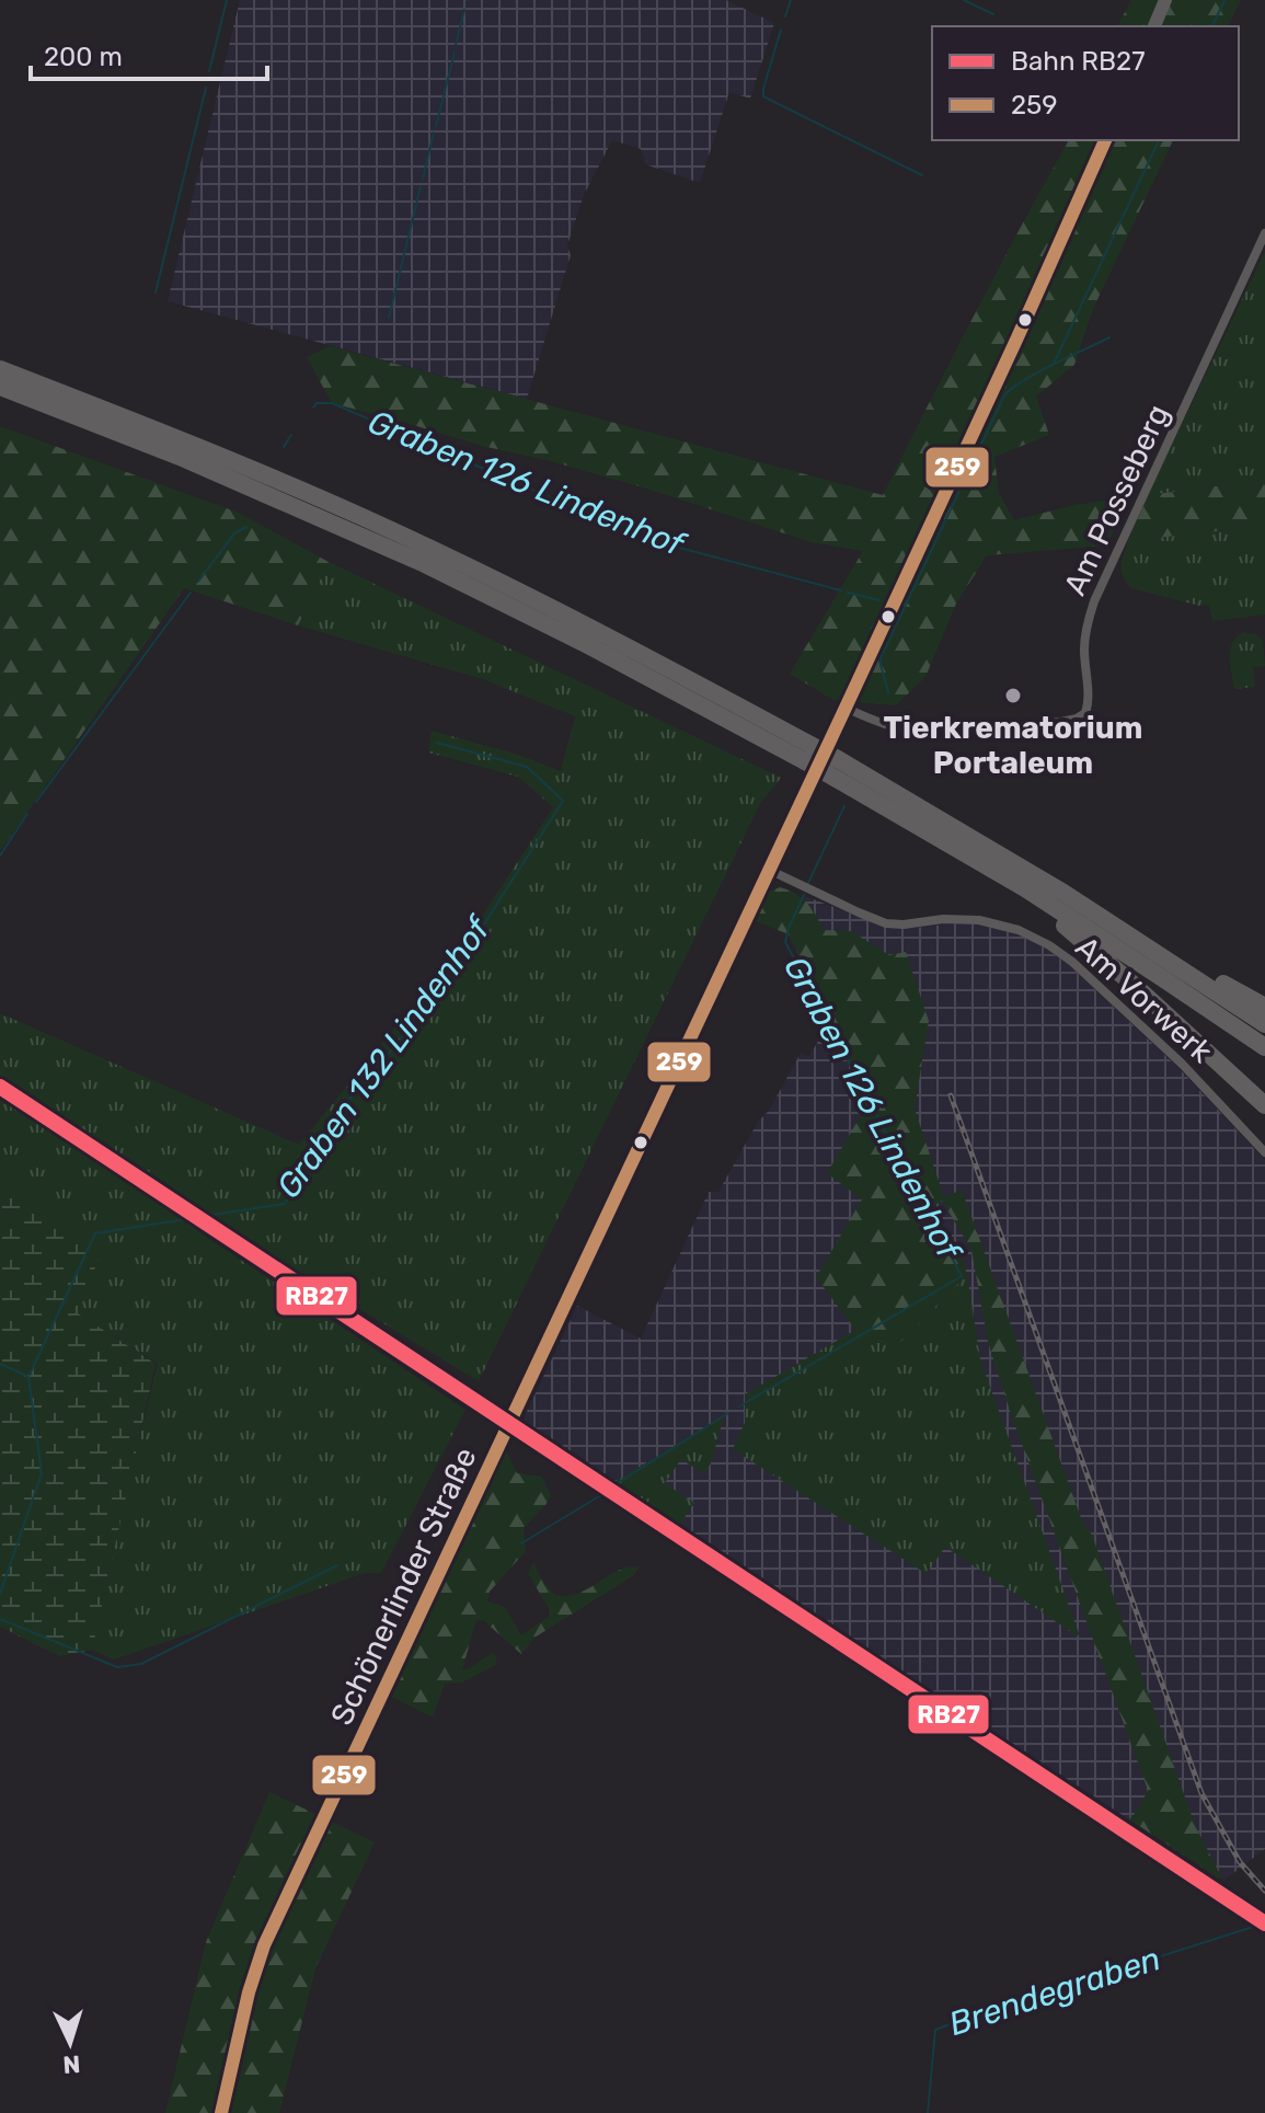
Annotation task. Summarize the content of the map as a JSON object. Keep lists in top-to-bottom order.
{
  "streets": {
    "main road": ["Schönerlinder Straße"],
    "street": ["Am Posseberg", "Am Vorwerk"]
  },
  "crossings": [
    ["Am Posseberg", "Schönerlinder Straße"],
    ["Am Vorwerk", "Schönerlinder Straße"]
  ],
  "water": ["Graben 126 Lindenhof", "Graben 132 Lindenhof", "Brendegraben"],
  "places": ["Tierkrematorium Portaleum"],
  "lines": ["transit line 259", "rail line RB27"],
  "legend": ["Bahn RB27", "259"],
  "scale_bar": "200 m",
  "north": "bottom"
}
